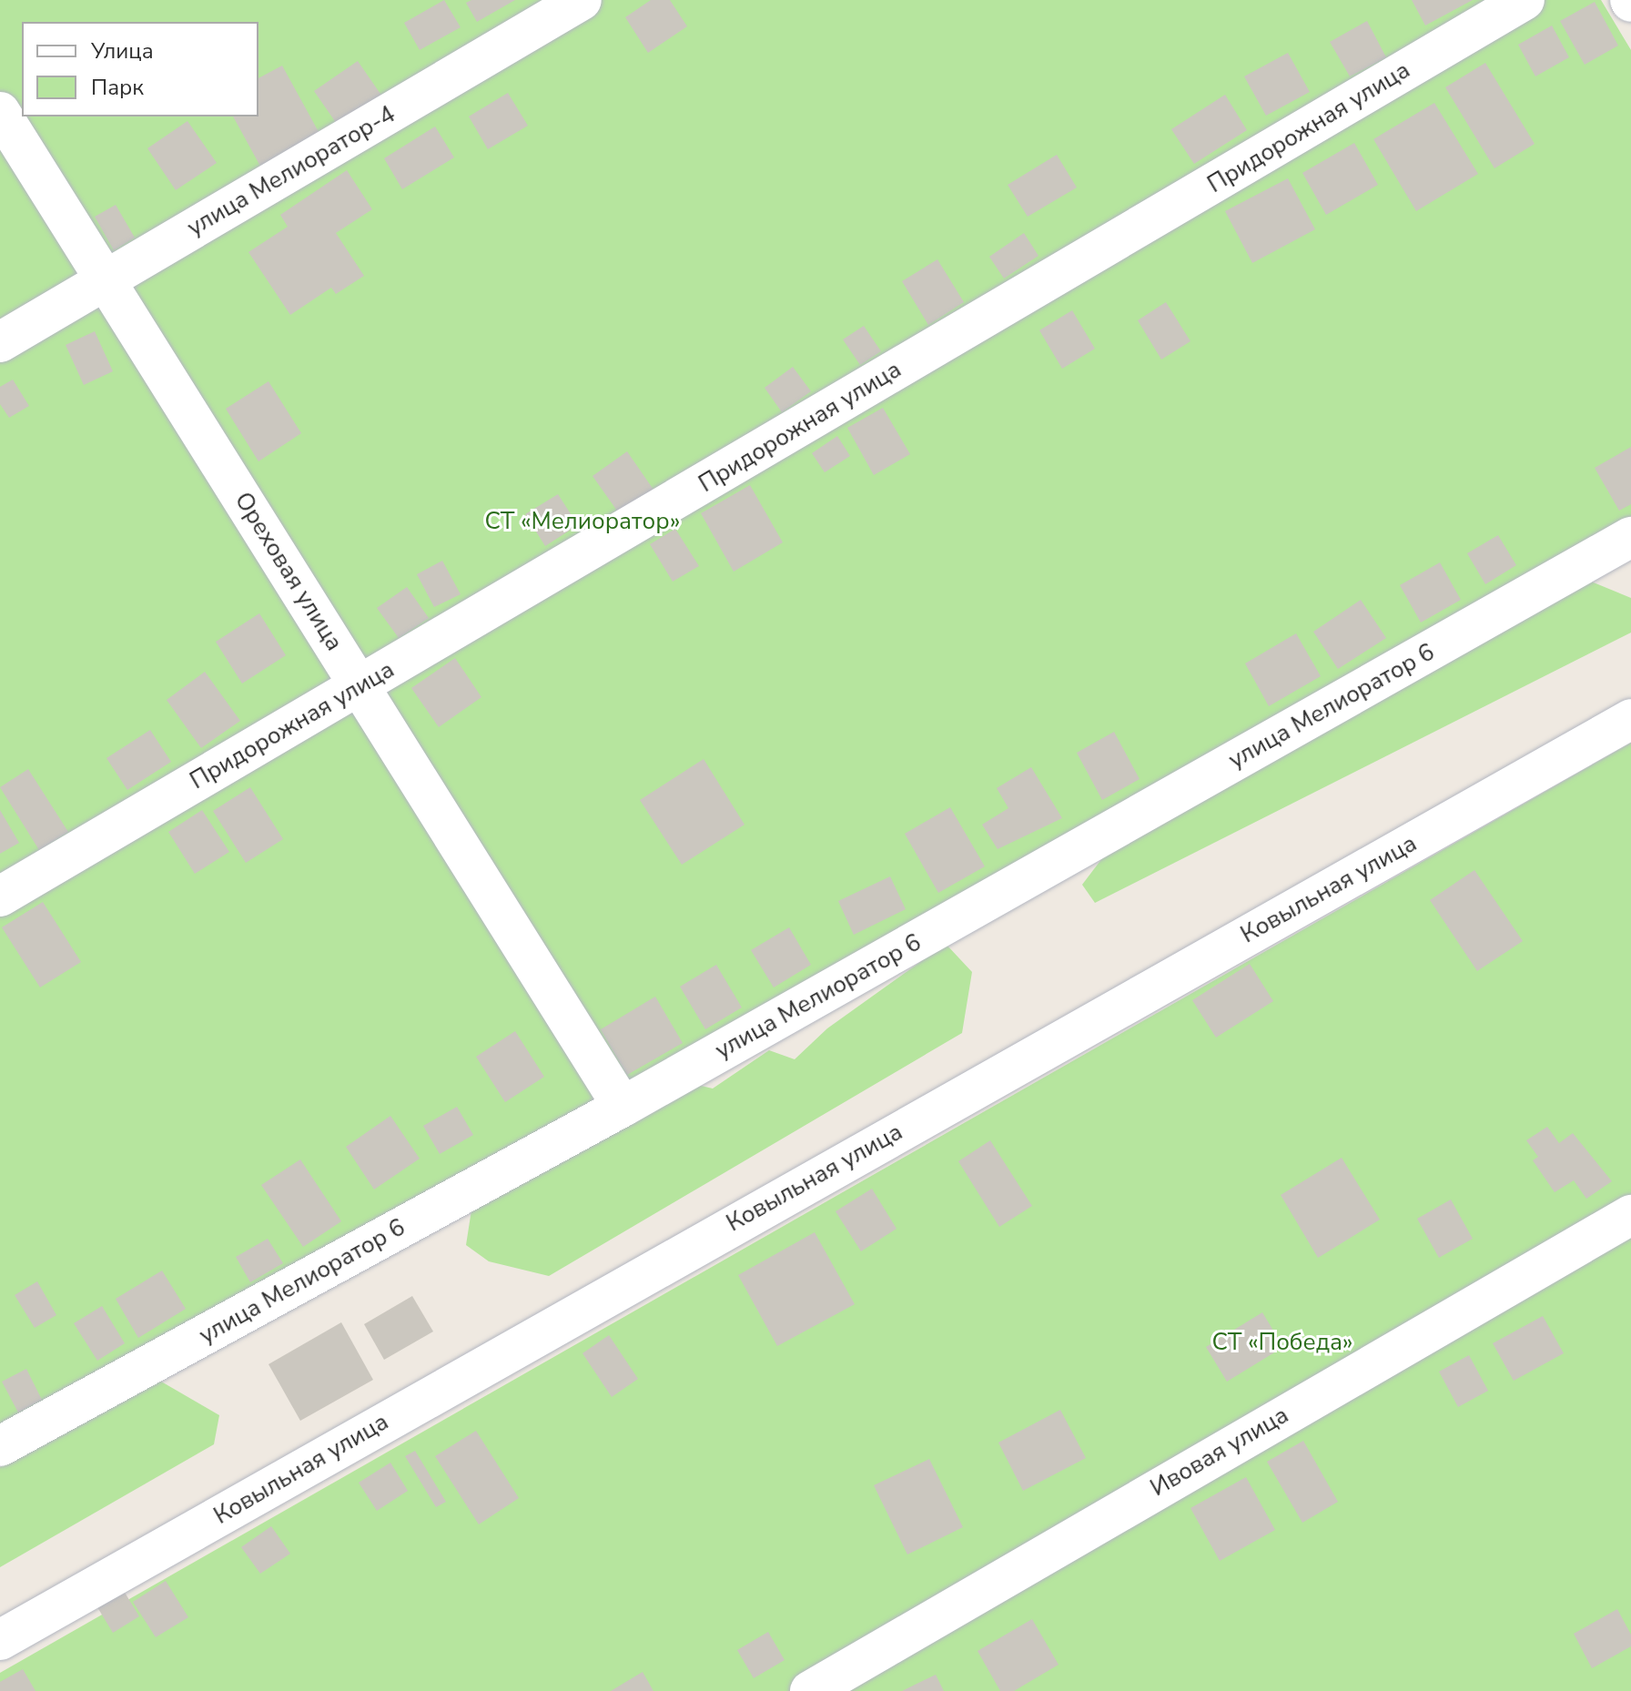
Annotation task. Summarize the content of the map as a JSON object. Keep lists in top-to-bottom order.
{
  "streets": {
    "street": [
      "Придорожная улица",
      "улица Мелиоратор-4",
      "Ореховая улица",
      "улица Мелиоратор 6",
      "Ковыльная улица",
      "Ивовая улица"
    ]
  },
  "crossings": [
    ["Придорожная улица", "Ореховая улица"],
    ["улица Мелиоратор-4", "Ореховая улица"],
    ["Ореховая улица", "улица Мелиоратор 6"]
  ],
  "parks": ["СТ «Мелиоратор»", "СТ «Победа»"],
  "legend": ["Улица", "Парк"]
}
